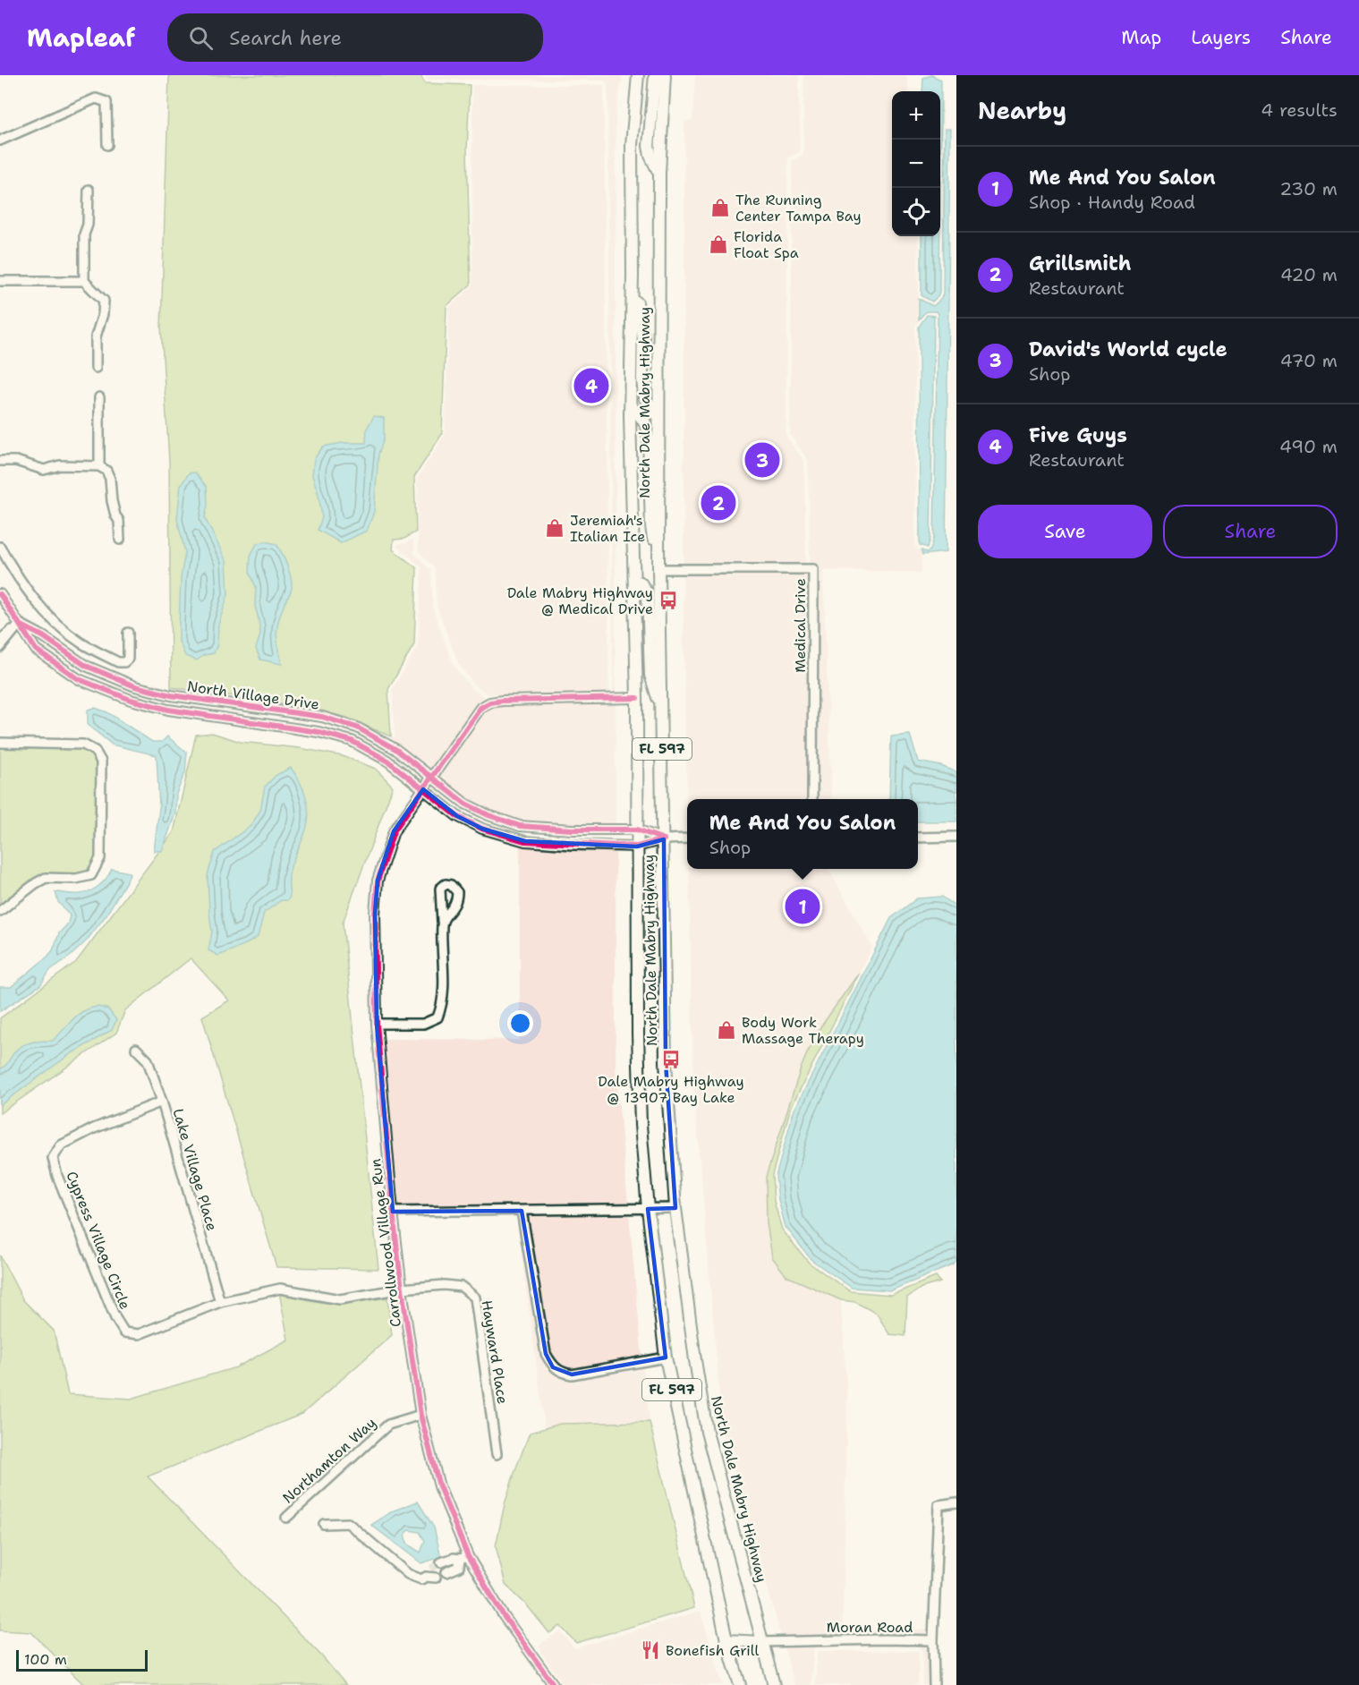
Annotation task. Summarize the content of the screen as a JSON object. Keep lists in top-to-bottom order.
{
  "streets": {
    "main road": ["North Dale Mabry Highway", "FL 597"],
    "street": [
      "Medical Drive",
      "North Village Drive",
      "Lake Village Place",
      "Cypress Village Circle",
      "Carrollwood Village Run",
      "Hayward Place",
      "Northamton Way",
      "Moran Road"
    ]
  },
  "crossings": [
    ["North Dale Mabry Highway", "Medical Drive"],
    ["North Dale Mabry Highway", "North Village Drive"],
    ["North Dale Mabry Highway", "Carrollwood Village Run"],
    ["North Dale Mabry Highway", "Moran Road"],
    ["North Village Drive", "Carrollwood Village Run"],
    ["Lake Village Place", "Cypress Village Circle"],
    ["Cypress Village Circle", "Hayward Place"],
    ["Carrollwood Village Run", "Hayward Place"],
    ["Carrollwood Village Run", "Northamton Way"]
  ],
  "places": {
    "shop": [
      "The Running Center Tampa Bay",
      "Florida Float Spa",
      "Jeremiah's Italian Ice",
      "Body Work Massage Therapy"
    ],
    "bus stop": ["Dale Mabry Highway @ Medical Drive", "Dale Mabry Highway @ 13907 Bay Lake"],
    "restaurant": ["Bonefish Grill"]
  },
  "scale_bar": "100 m",
  "page": {
    "header": "Mapleaf",
    "search": "Search here",
    "nav": ["Map", "Layers", "Share"],
    "heading": ["Nearby", "4 results"],
    "map_buttons": ["+", "−"],
    "list": [
      {
        "mark": "1",
        "name": "Me And You Salon",
        "note": "Shop · Handy Road",
        "value": "230 m"
      },
      {
        "mark": "2",
        "name": "Grillsmith",
        "note": "Restaurant",
        "value": "420 m"
      },
      {
        "mark": "3",
        "name": "David's World cycle",
        "note": "Shop",
        "value": "470 m"
      },
      {
        "mark": "4",
        "name": "Five Guys",
        "note": "Restaurant",
        "value": "490 m"
      }
    ],
    "pins": [
      "4",
      "3",
      "2",
      "1"
    ],
    "buttons": ["Save", "Share"],
    "popup": ["Me And You Salon", "Shop"],
    "scale": "100 m"
  }
}
